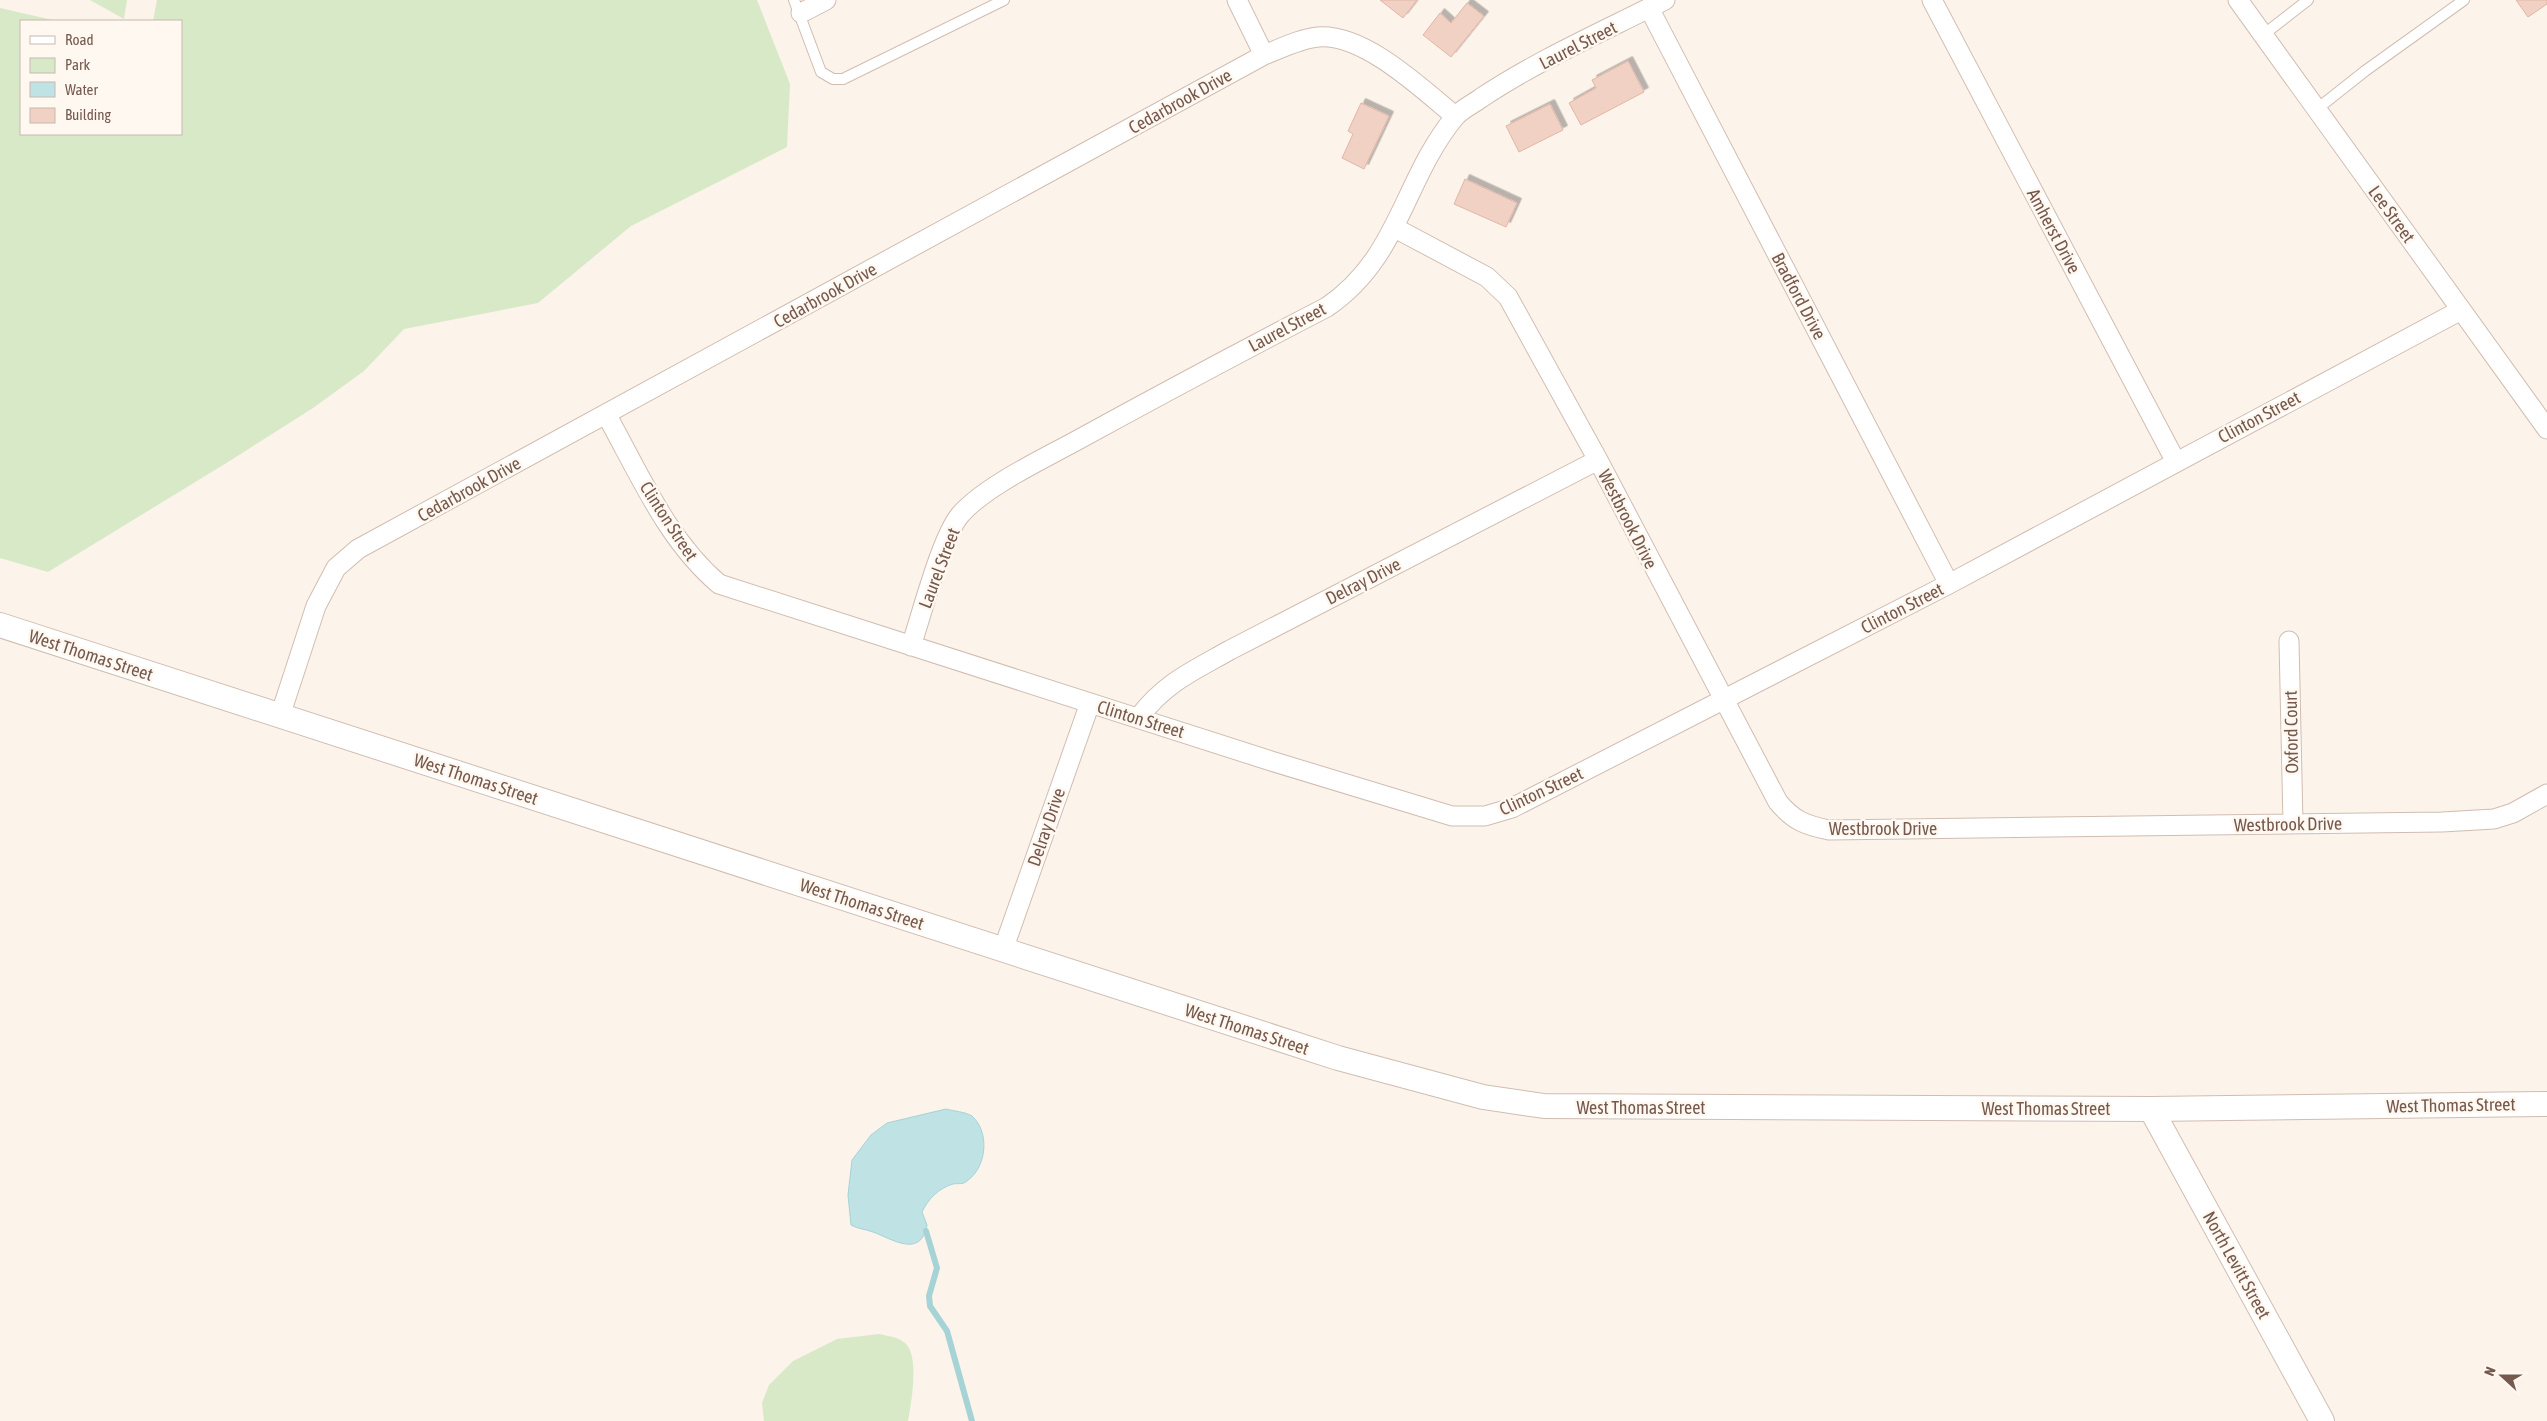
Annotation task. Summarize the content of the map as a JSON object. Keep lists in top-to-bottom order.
{
  "streets": {
    "street": [
      "Laurel Street",
      "Cedarbrook Drive",
      "Lee Street",
      "Amherst Drive",
      "Bradford Drive",
      "Clinton Street",
      "Westbrook Drive",
      "Delray Drive",
      "West Thomas Street",
      "Oxford Court",
      "North Levitt Street"
    ]
  },
  "crossings": [
    ["Laurel Street", "Cedarbrook Drive"],
    ["Laurel Street", "Bradford Drive"],
    ["Laurel Street", "Clinton Street"],
    ["Laurel Street", "Westbrook Drive"],
    ["Cedarbrook Drive", "Clinton Street"],
    ["Cedarbrook Drive", "West Thomas Street"],
    ["Lee Street", "Clinton Street"],
    ["Amherst Drive", "Clinton Street"],
    ["Bradford Drive", "Clinton Street"],
    ["Clinton Street", "Westbrook Drive"],
    ["Clinton Street", "Delray Drive"],
    ["Westbrook Drive", "Delray Drive"],
    ["Westbrook Drive", "Oxford Court"],
    ["Delray Drive", "West Thomas Street"],
    ["West Thomas Street", "North Levitt Street"]
  ],
  "legend": [
    "Road",
    "Park",
    "Water",
    "Building"
  ],
  "north": "left"
}
